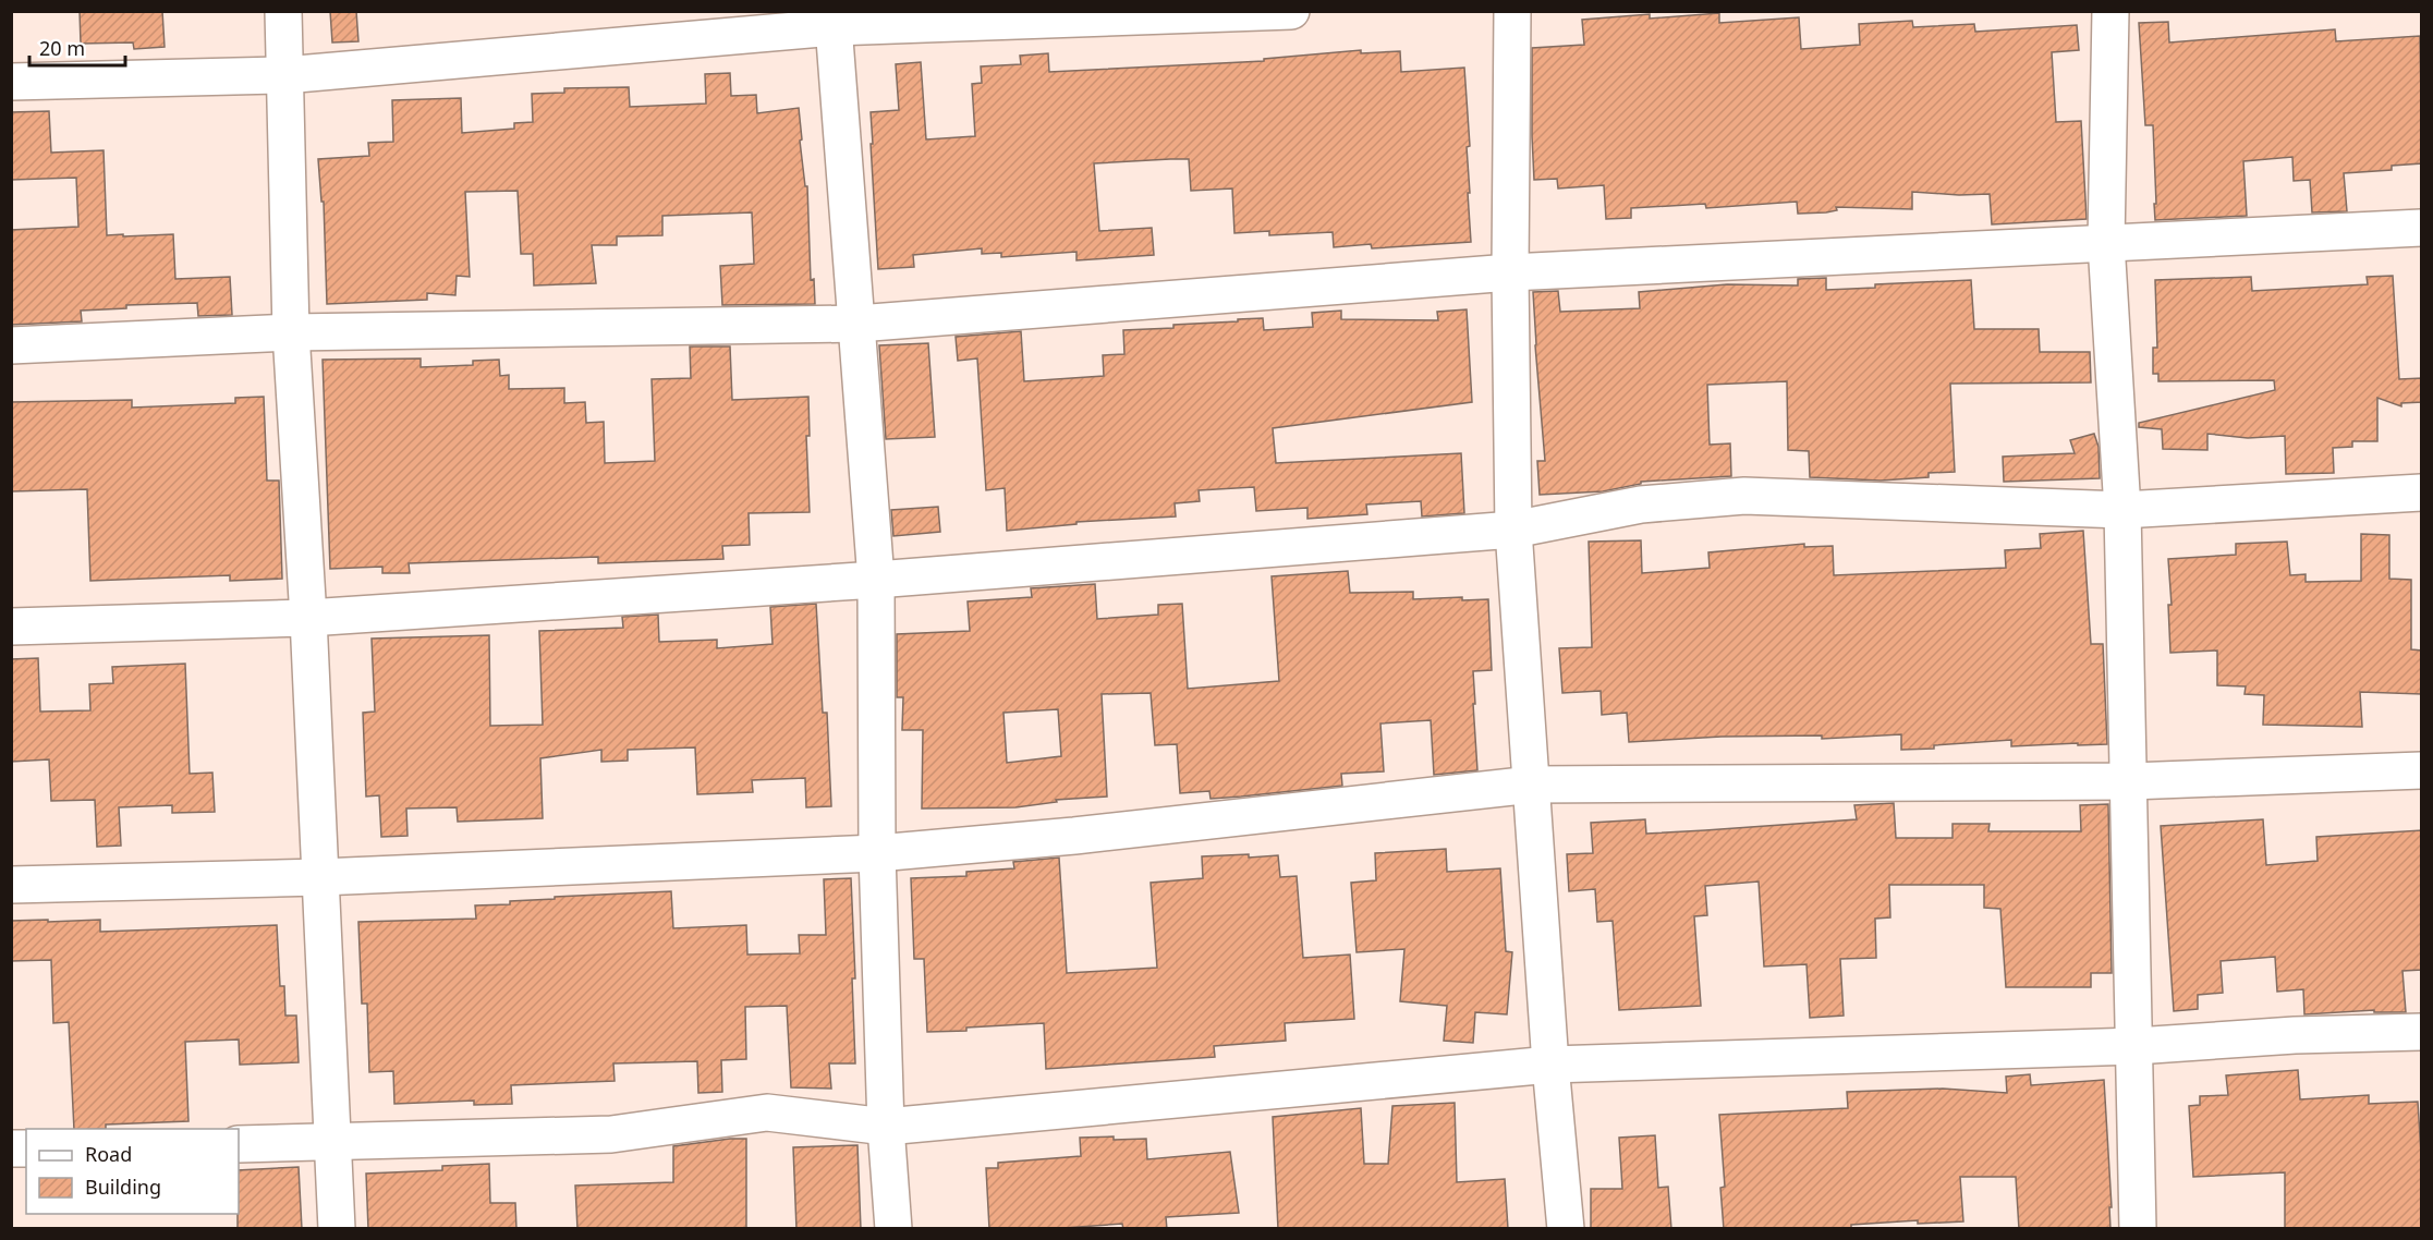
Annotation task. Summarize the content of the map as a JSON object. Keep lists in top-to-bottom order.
{
  "legend": ["Road", "Building"],
  "scale_bar": "20 m"
}
